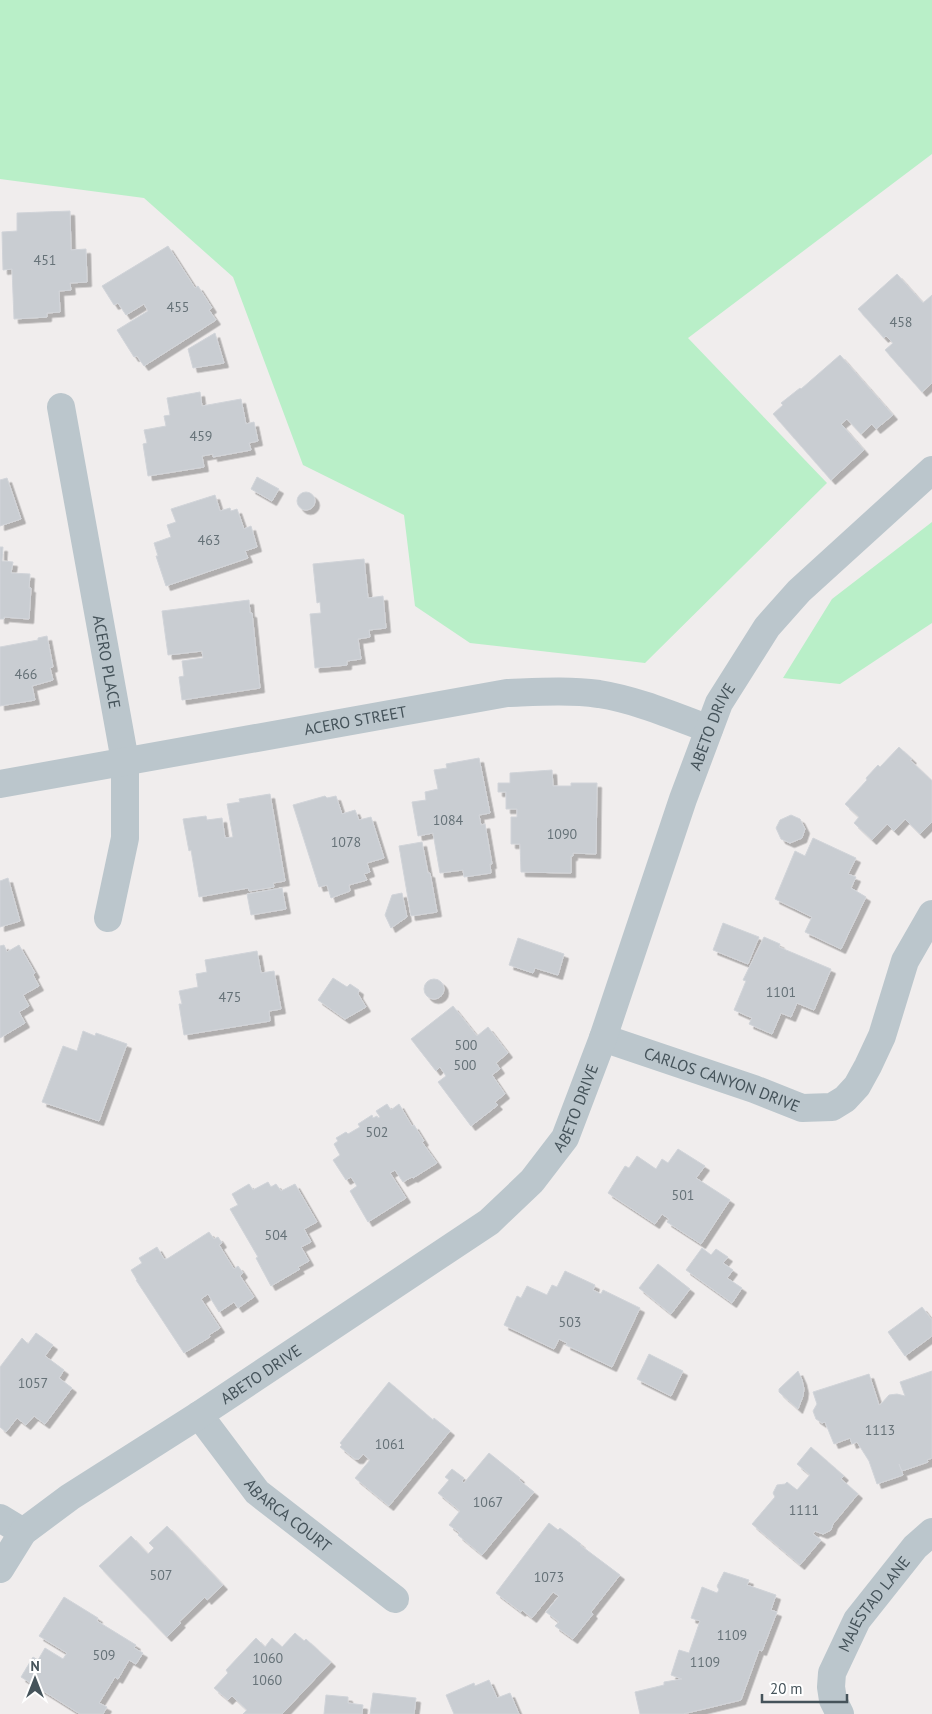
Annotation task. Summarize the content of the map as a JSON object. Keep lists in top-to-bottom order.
{
  "streets": {
    "street": [
      "ACERO PLACE",
      "ACERO STREET",
      "ABETO DRIVE",
      "CARLOS CANYON DRIVE",
      "ABARCA COURT",
      "MAJESTAD LANE"
    ]
  },
  "crossings": [
    ["ACERO PLACE", "ACERO STREET"],
    ["ACERO STREET", "ABETO DRIVE"],
    ["ABETO DRIVE", "CARLOS CANYON DRIVE"],
    ["ABETO DRIVE", "ABARCA COURT"]
  ],
  "house_numbers": [
    "451",
    "455",
    "458",
    "459",
    "463",
    "466",
    "1084",
    "1090",
    "1078",
    "1101",
    "475",
    "500",
    "500",
    "502",
    "501",
    "504",
    "503",
    "1057",
    "1113",
    "1061",
    "1067",
    "1111",
    "507",
    "1073",
    "1109",
    "509",
    "1060",
    "1109",
    "1060"
  ],
  "scale_bar": "20 m",
  "north": "top"
}
